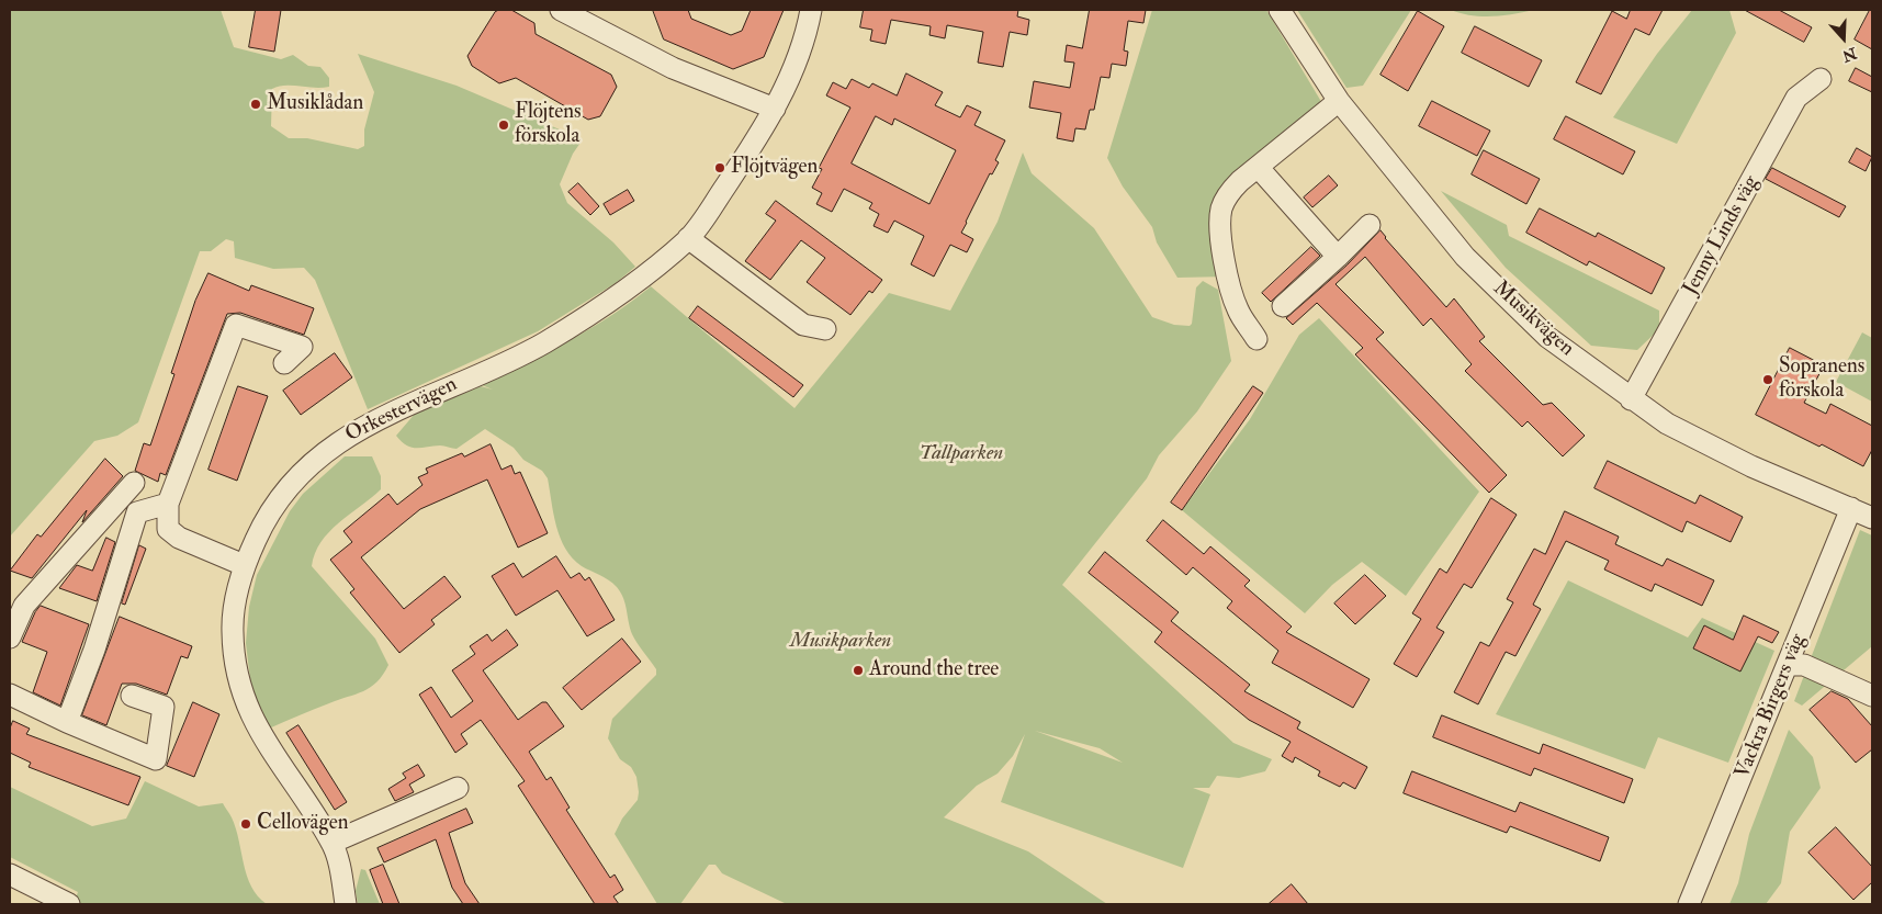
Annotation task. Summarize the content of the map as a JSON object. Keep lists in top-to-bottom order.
{
  "streets": {
    "street": [
      "Jenny Linds väg",
      "Musikvägen",
      "Orkestervägen",
      "Vackra Birgers väg"
    ]
  },
  "crossings": [
    ["Jenny Linds väg", "Musikvägen"],
    ["Musikvägen", "Vackra Birgers väg"]
  ],
  "parks": ["Tallparken", "Musikparken"],
  "places": [
    "Musiklådan",
    "Flöjtens förskola",
    "Flöjtvägen",
    "Sopranens förskola",
    "Around the tree",
    "Cellovägen"
  ],
  "north": "bottom"
}
